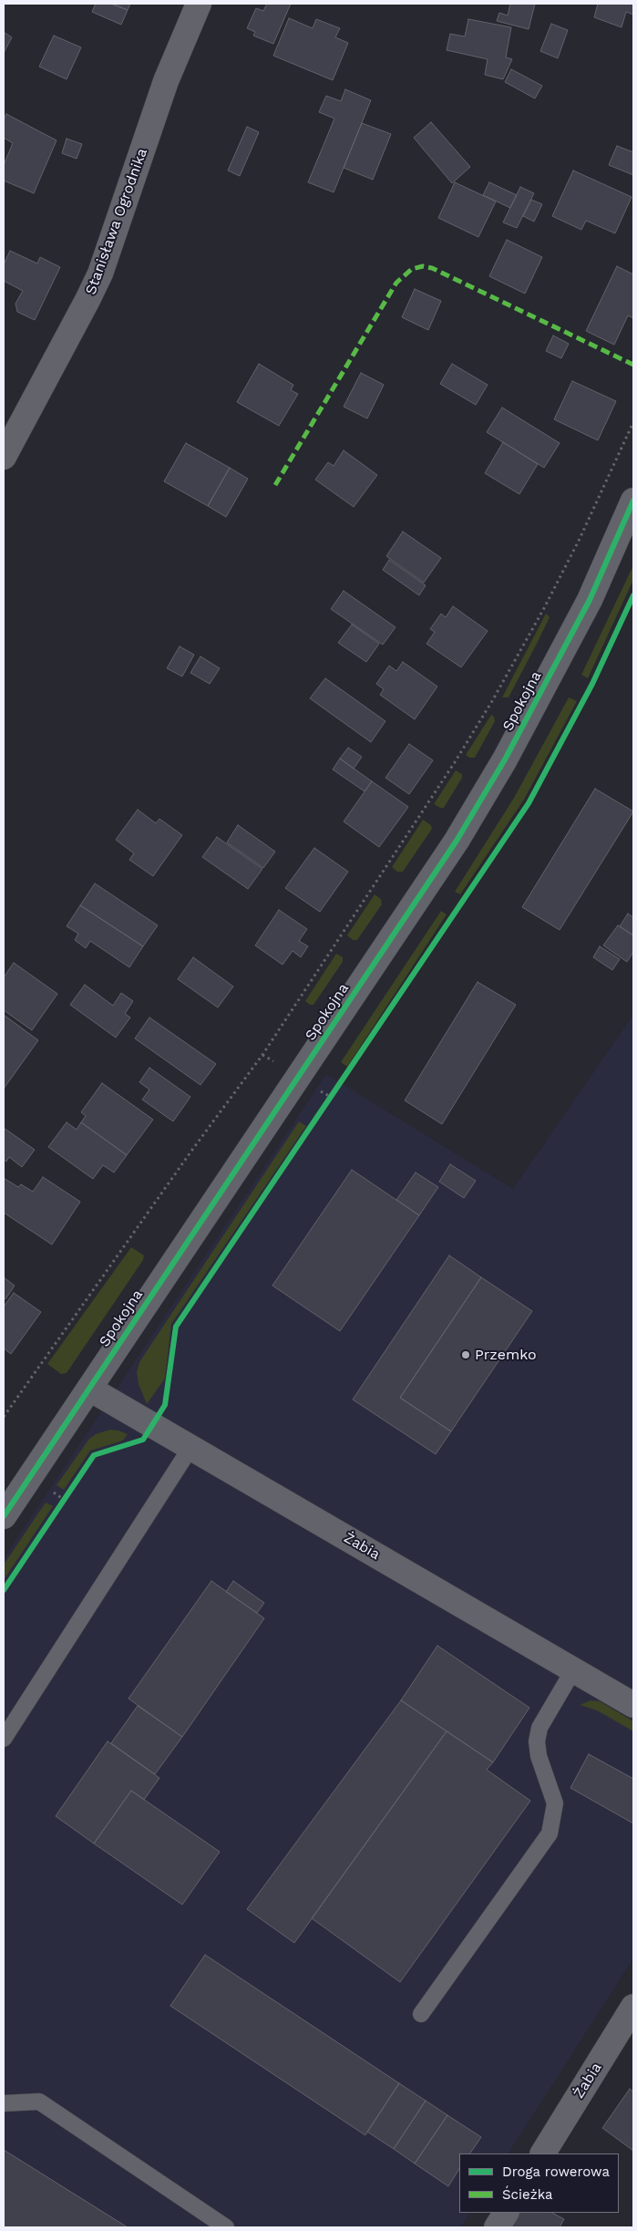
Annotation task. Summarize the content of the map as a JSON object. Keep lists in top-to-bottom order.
{
  "streets": {
    "street": ["Stanisława Ogrodnika", "Spokojna", "Żabia"]
  },
  "crossings": [
    ["Spokojna", "Żabia"]
  ],
  "places": ["Przemko"],
  "legend": ["Droga rowerowa", "Ścieżka"]
}
